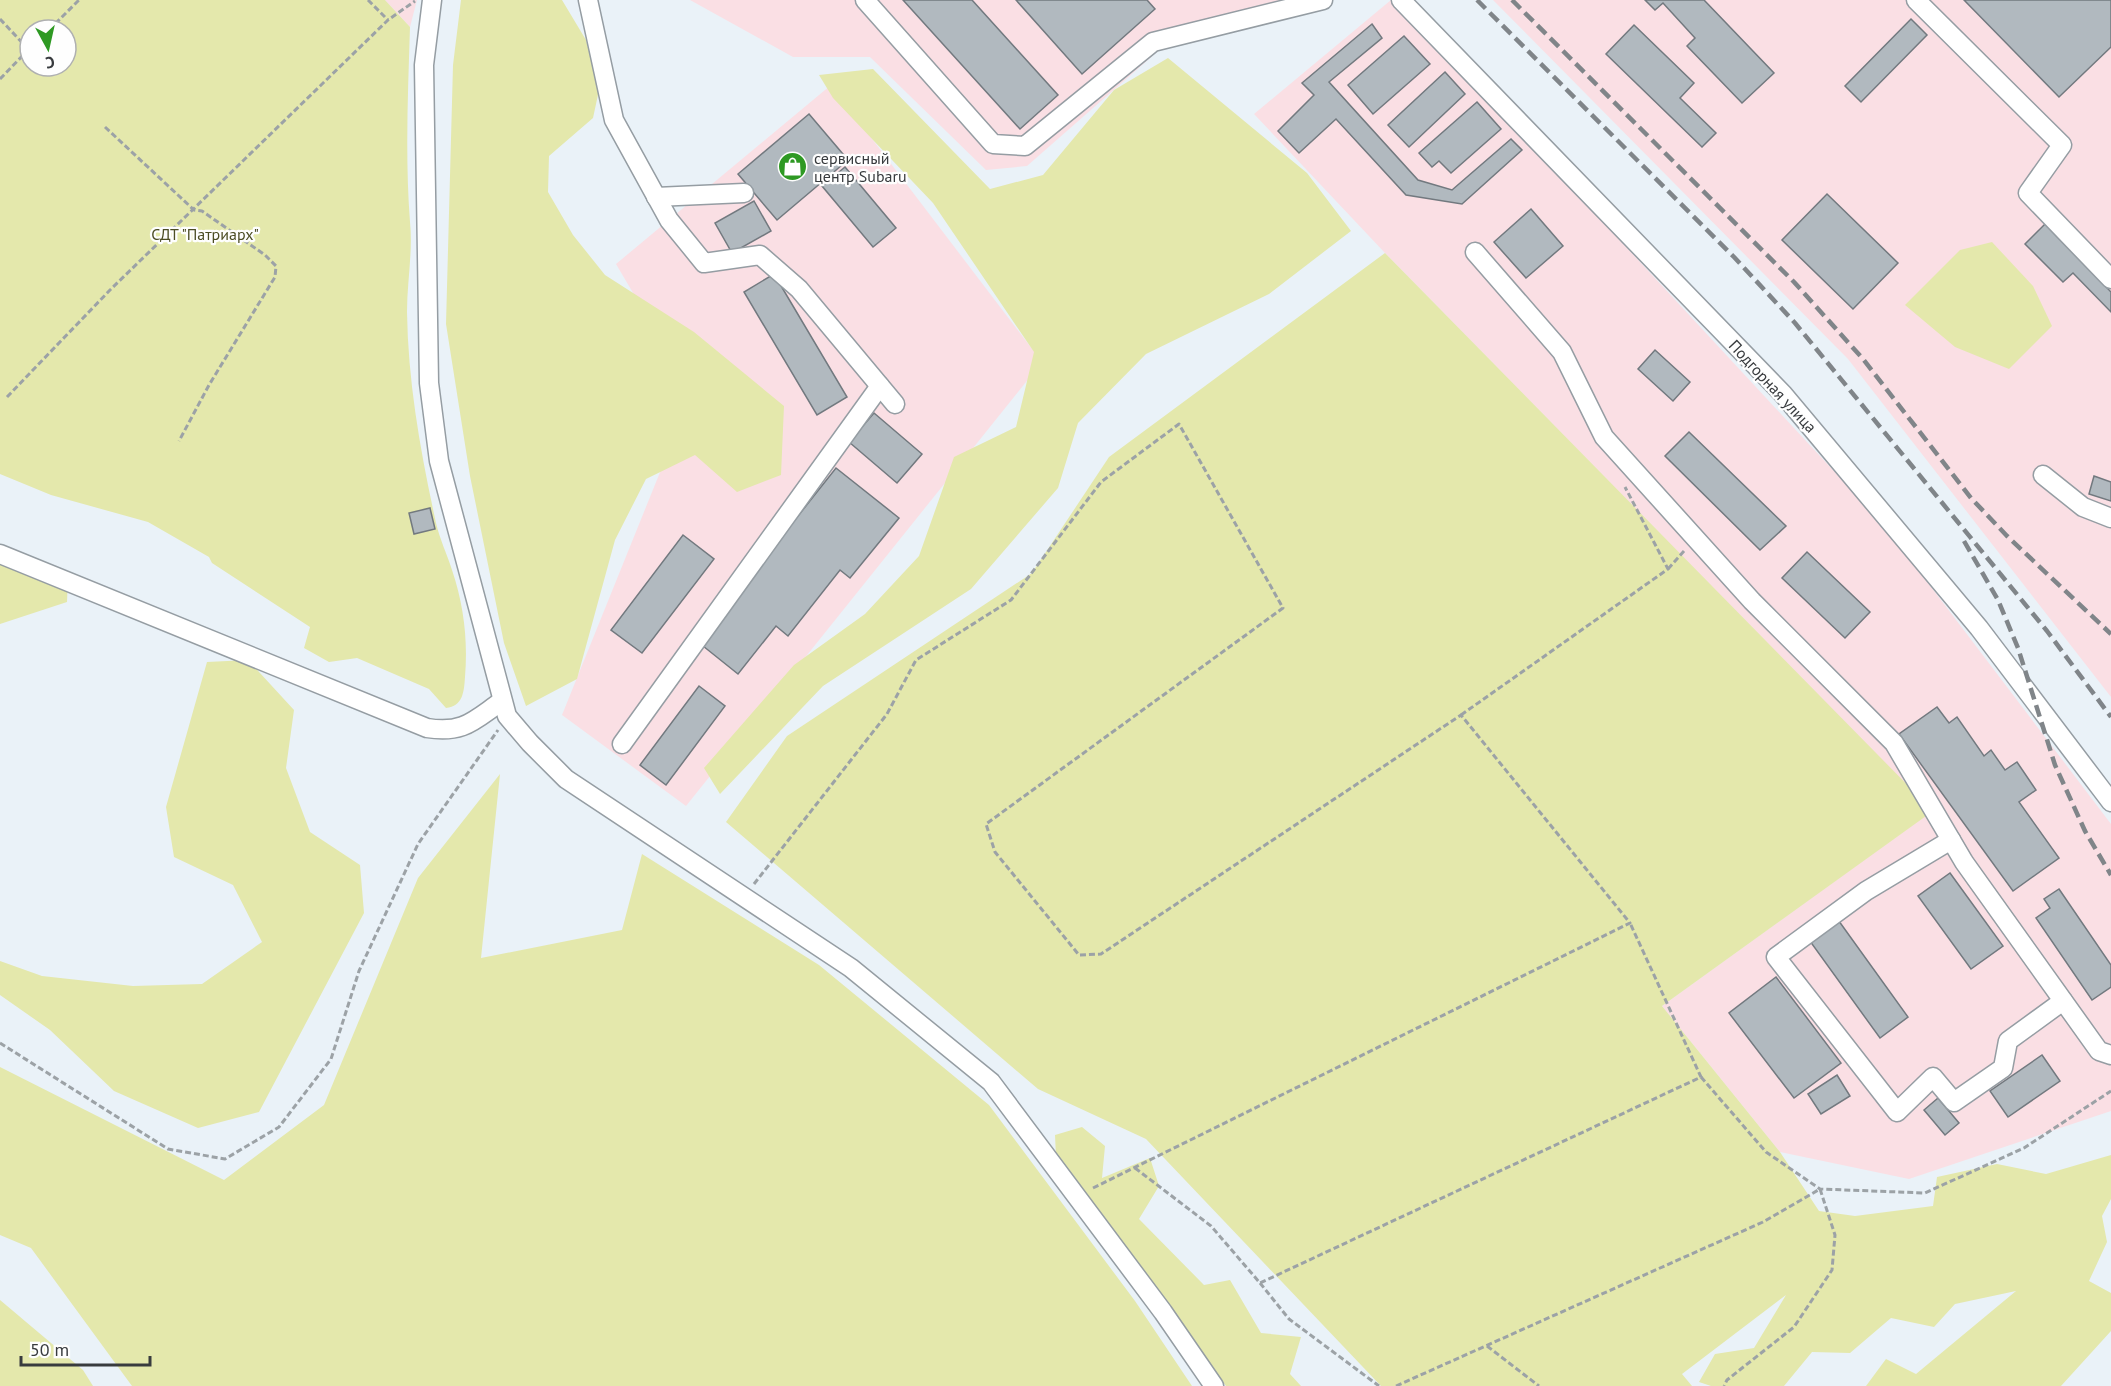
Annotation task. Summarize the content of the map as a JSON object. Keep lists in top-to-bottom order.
{
  "streets": {
    "street": ["Подгорная улица"]
  },
  "parks": ["СДТ \"Патриарх\""],
  "places": {
    "shop": ["сервисный центр Subaru"]
  },
  "scale_bar": "50 m",
  "north": "bottom"
}
